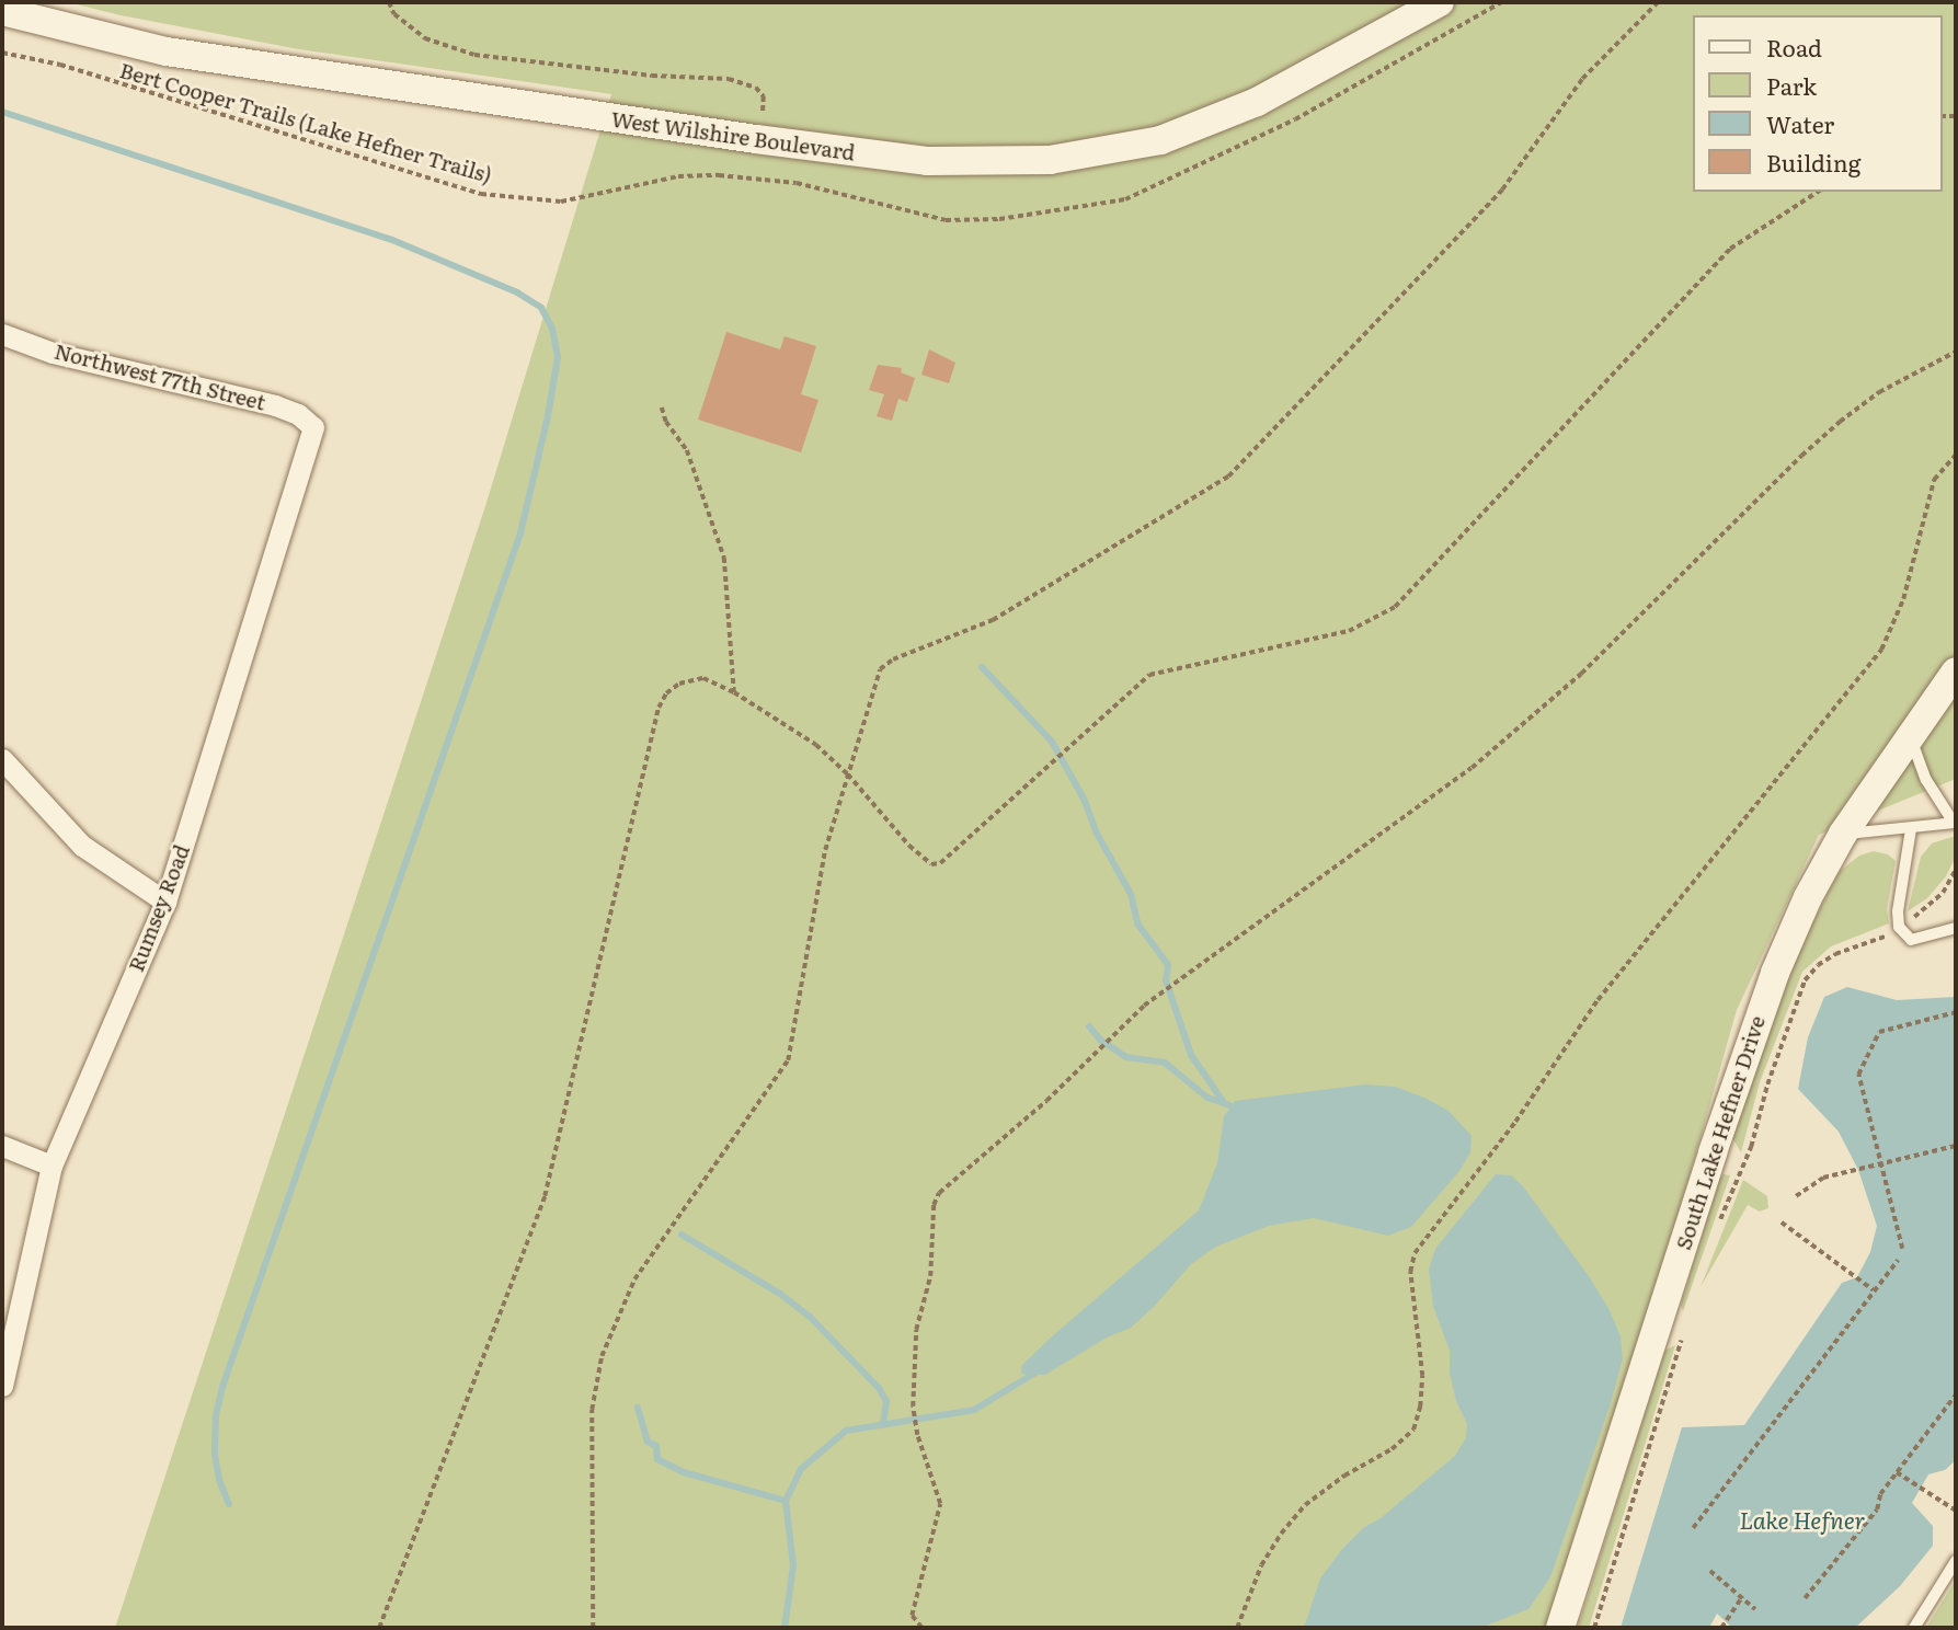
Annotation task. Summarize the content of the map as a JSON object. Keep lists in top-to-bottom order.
{
  "streets": {
    "street": [
      "West Wilshire Boulevard",
      "Northwest 77th Street",
      "Rumsey Road",
      "South Lake Hefner Drive"
    ],
    "path": ["Bert Cooper Trails (Lake Hefner Trails)"]
  },
  "crossings": [
    ["Northwest 77th Street", "Rumsey Road"]
  ],
  "water": ["Lake Hefner"],
  "legend": [
    "Road",
    "Park",
    "Water",
    "Building"
  ]
}
